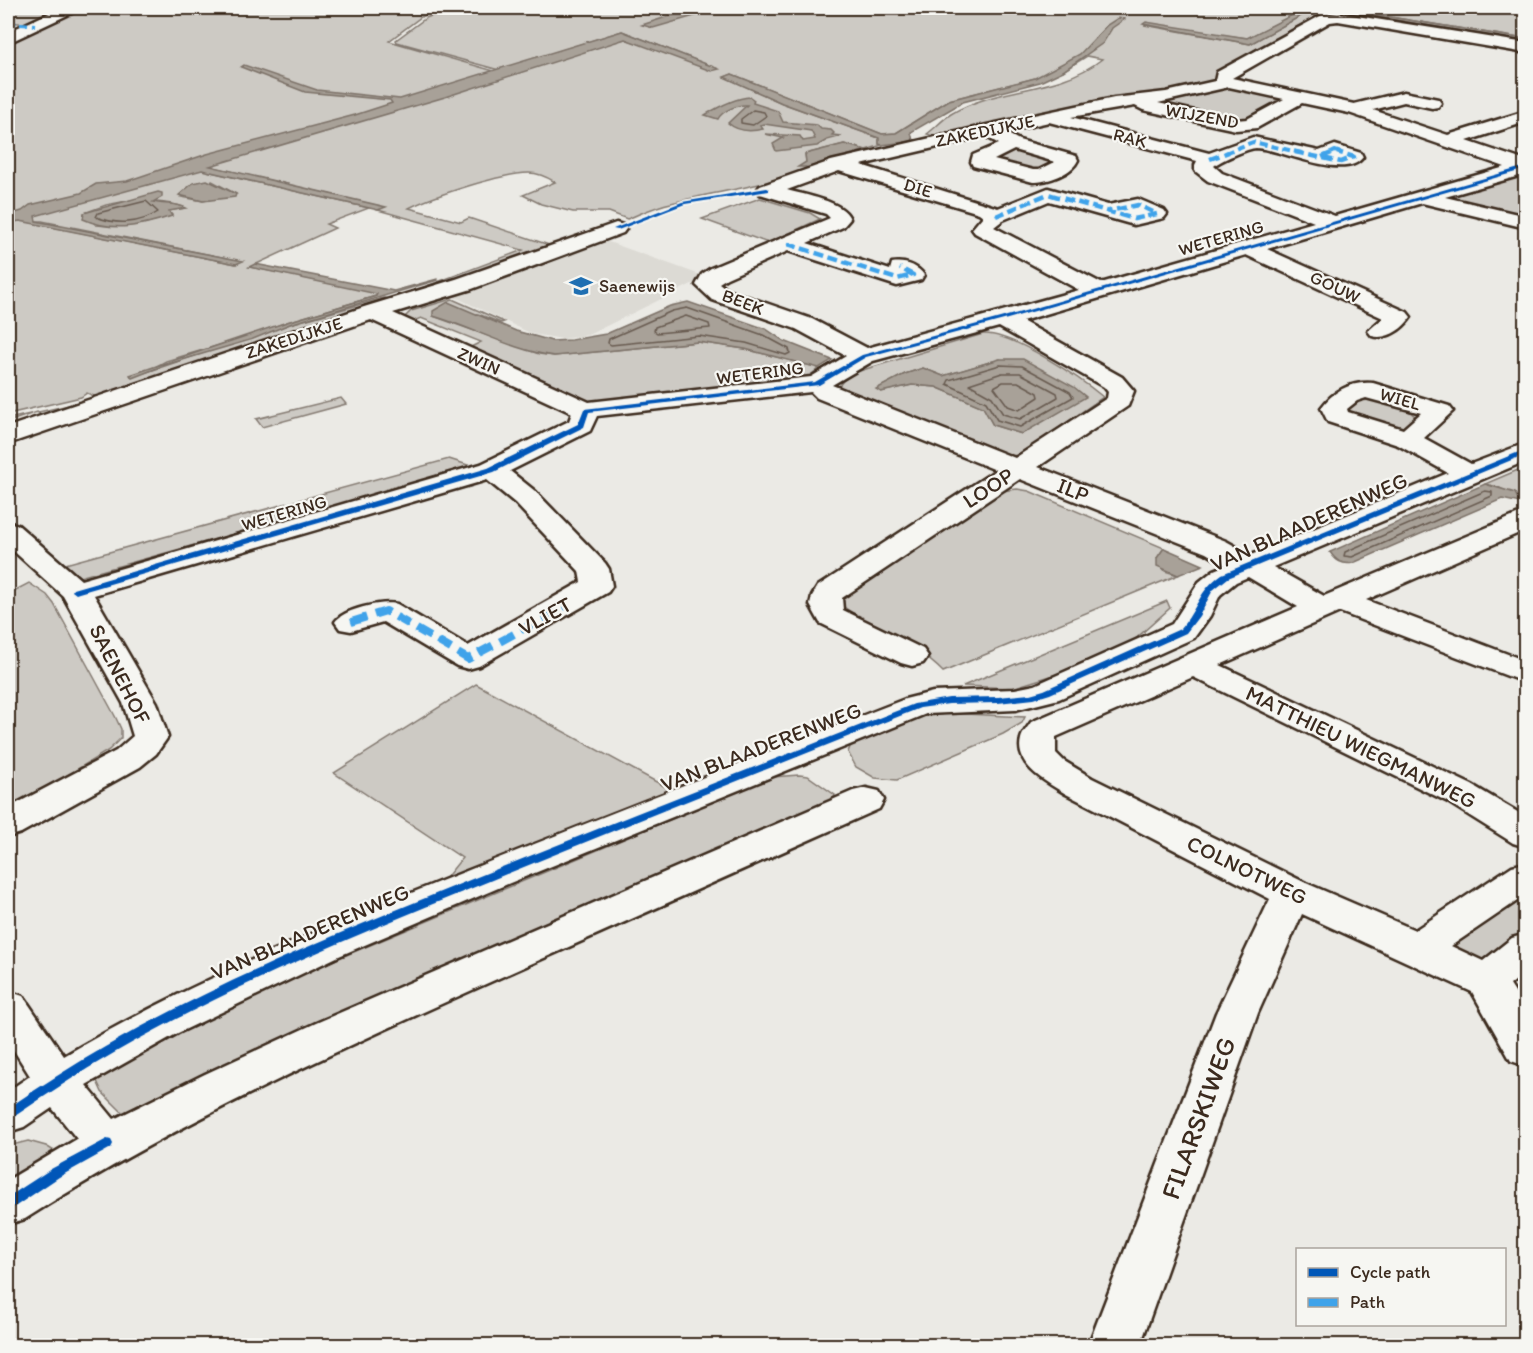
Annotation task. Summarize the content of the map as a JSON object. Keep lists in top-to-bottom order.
{
  "streets": {
    "street": [
      "WIJZEND",
      "ZAKEDIJKJE",
      "RAK",
      "DIE",
      "WETERING",
      "GOUW",
      "BEEK",
      "ZWIN",
      "WIEL",
      "LOOP",
      "ILP",
      "VAN BLAADERENWEG",
      "VLIET",
      "SAENEHOF",
      "MATTHIEU WIEGMANWEG",
      "COLNOTWEG",
      "FILARSKIWEG"
    ]
  },
  "crossings": [
    ["WIJZEND", "ZAKEDIJKJE"],
    ["WIJZEND", "WETERING"],
    ["ZAKEDIJKJE", "RAK"],
    ["ZAKEDIJKJE", "DIE"],
    ["ZAKEDIJKJE", "BEEK"],
    ["ZAKEDIJKJE", "ZWIN"],
    ["WETERING", "GOUW"],
    ["WETERING", "BEEK"],
    ["WETERING", "ZWIN"],
    ["WETERING", "LOOP"],
    ["WETERING", "ILP"],
    ["WETERING", "VLIET"],
    ["WETERING", "SAENEHOF"],
    ["WIEL", "VAN BLAADERENWEG"],
    ["LOOP", "ILP"],
    ["ILP", "VAN BLAADERENWEG"],
    ["MATTHIEU WIEGMANWEG", "COLNOTWEG"],
    ["COLNOTWEG", "FILARSKIWEG"]
  ],
  "places": {
    "school or university": ["Saenewijs"]
  },
  "legend": ["Cycle path", "Path"]
}
